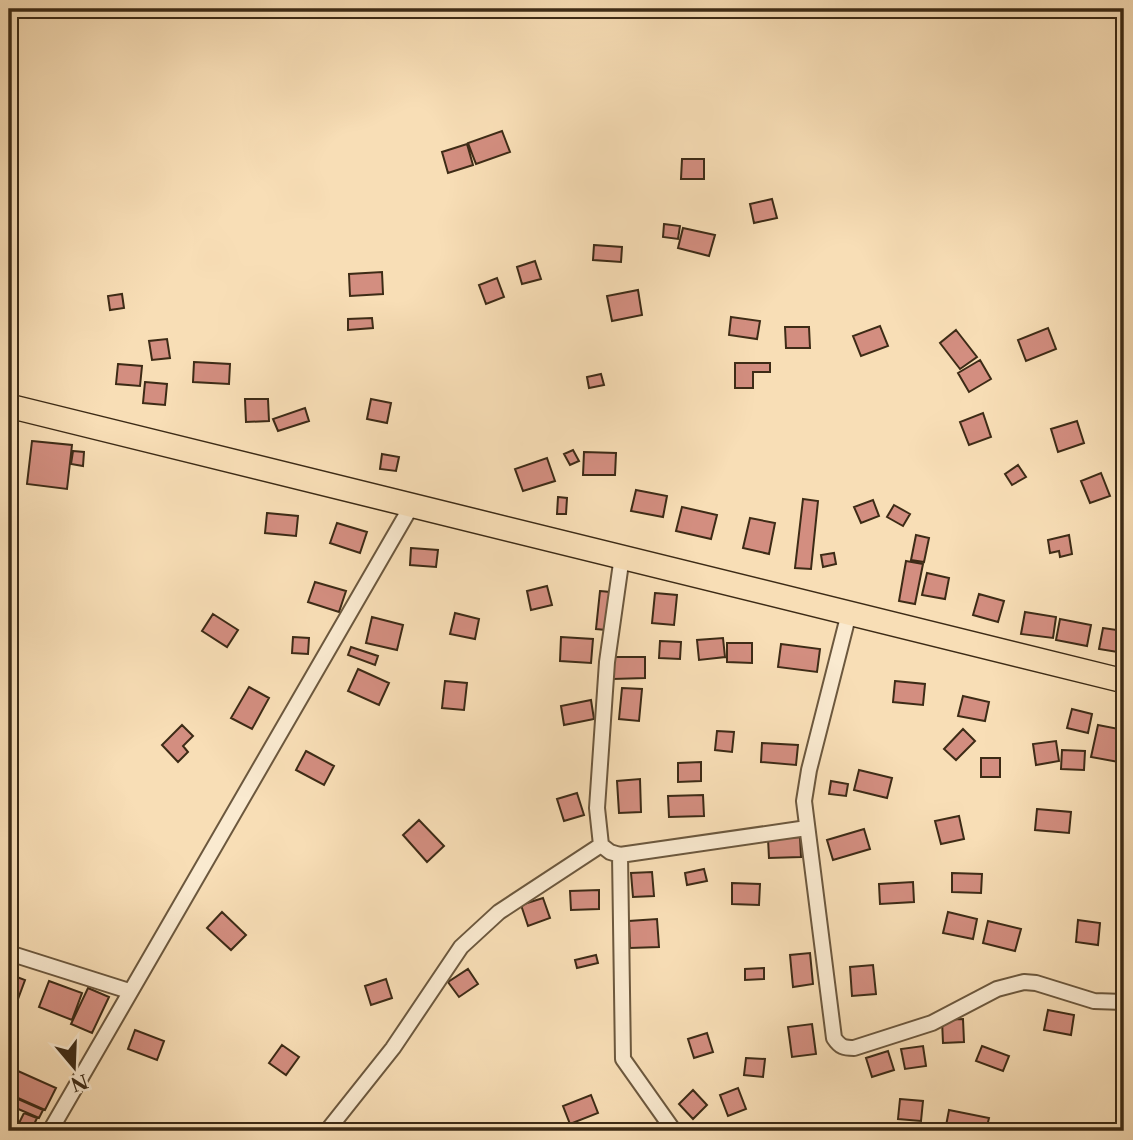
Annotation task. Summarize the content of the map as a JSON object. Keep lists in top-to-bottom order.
{
  "north": "bottom"
}
